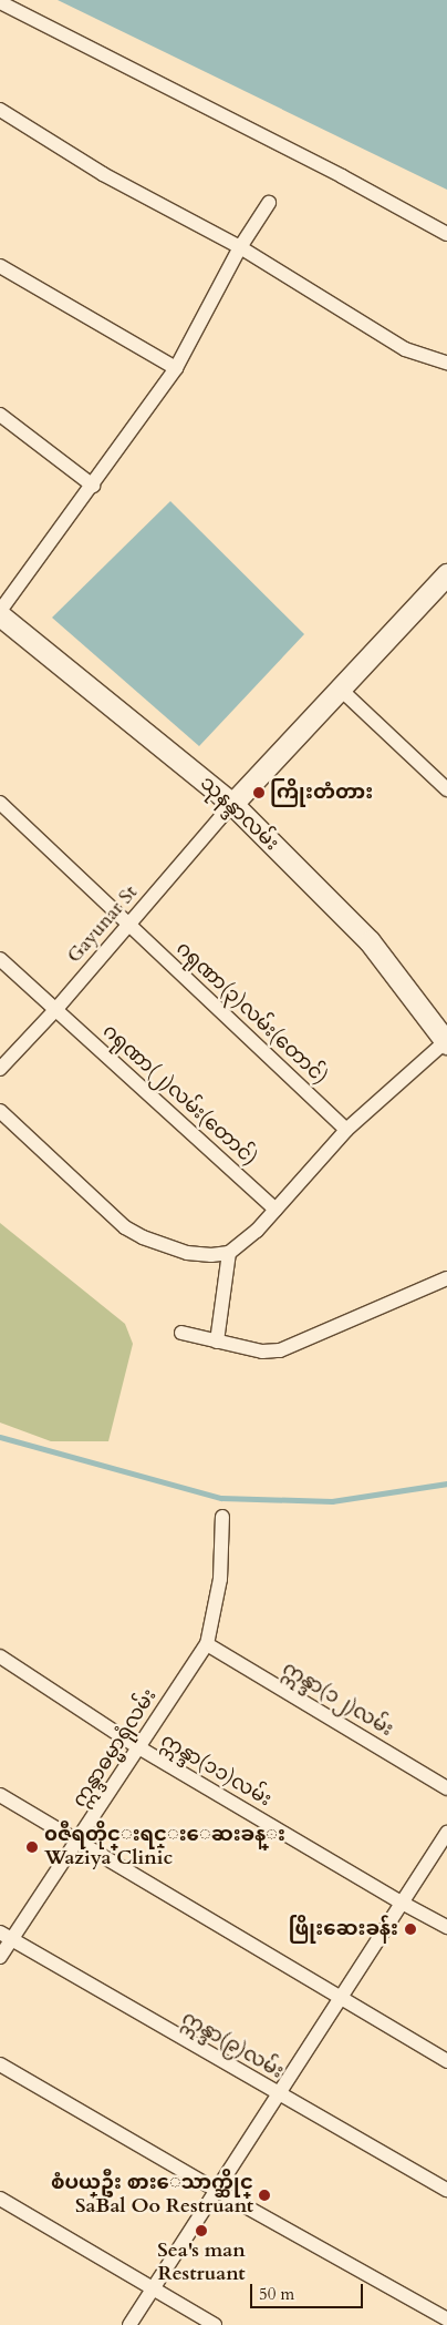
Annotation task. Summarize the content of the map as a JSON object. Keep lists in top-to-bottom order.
{
  "streets": {
    "main road": ["သုနန္ဒာလမ်း"],
    "street": [
      "Gayunar St",
      "ဂရုဏာ(၃)လမ်း(တောင်)",
      "ဂရုဏာ(၂)လမ်း(တောင်)",
      "ဣန္ဒာ(၁၂)လမ်း",
      "ဣန္ဒာဓမ္မာရုံလမ်း",
      "ဣန္ဒာ(၁၁)လမ်း",
      "ဣန္ဒာ(၉)လမ်း"
    ]
  },
  "crossings": [
    ["သုနန္ဒာလမ်း", "Gayunar St"],
    ["Gayunar St", "ဂရုဏာ(၃)လမ်း(တောင်)"],
    ["Gayunar St", "ဂရုဏာ(၂)လမ်း(တောင်)"],
    ["ဣန္ဒာ(၁၂)လမ်း", "ဣန္ဒာဓမ္မာရုံလမ်း"],
    ["ဣန္ဒာဓမ္မာရုံလမ်း", "ဣန္ဒာ(၁၁)လမ်း"],
    ["ဣန္ဒာဓမ္မာရုံလမ်း", "ဣန္ဒာ(၉)လမ်း"]
  ],
  "places": [
    "ကြိုးတံတား",
    "၀ဇီရတိုင္းရင္းေဆးခန္း Waziya Clinic",
    "ဖြိုးဆေးခန်း",
    "စံပယ္ဦး စားေသာက္ဆိုင္ SaBal Oo Restruant",
    "Sea's man Restruant"
  ],
  "scale_bar": "50 m"
}
